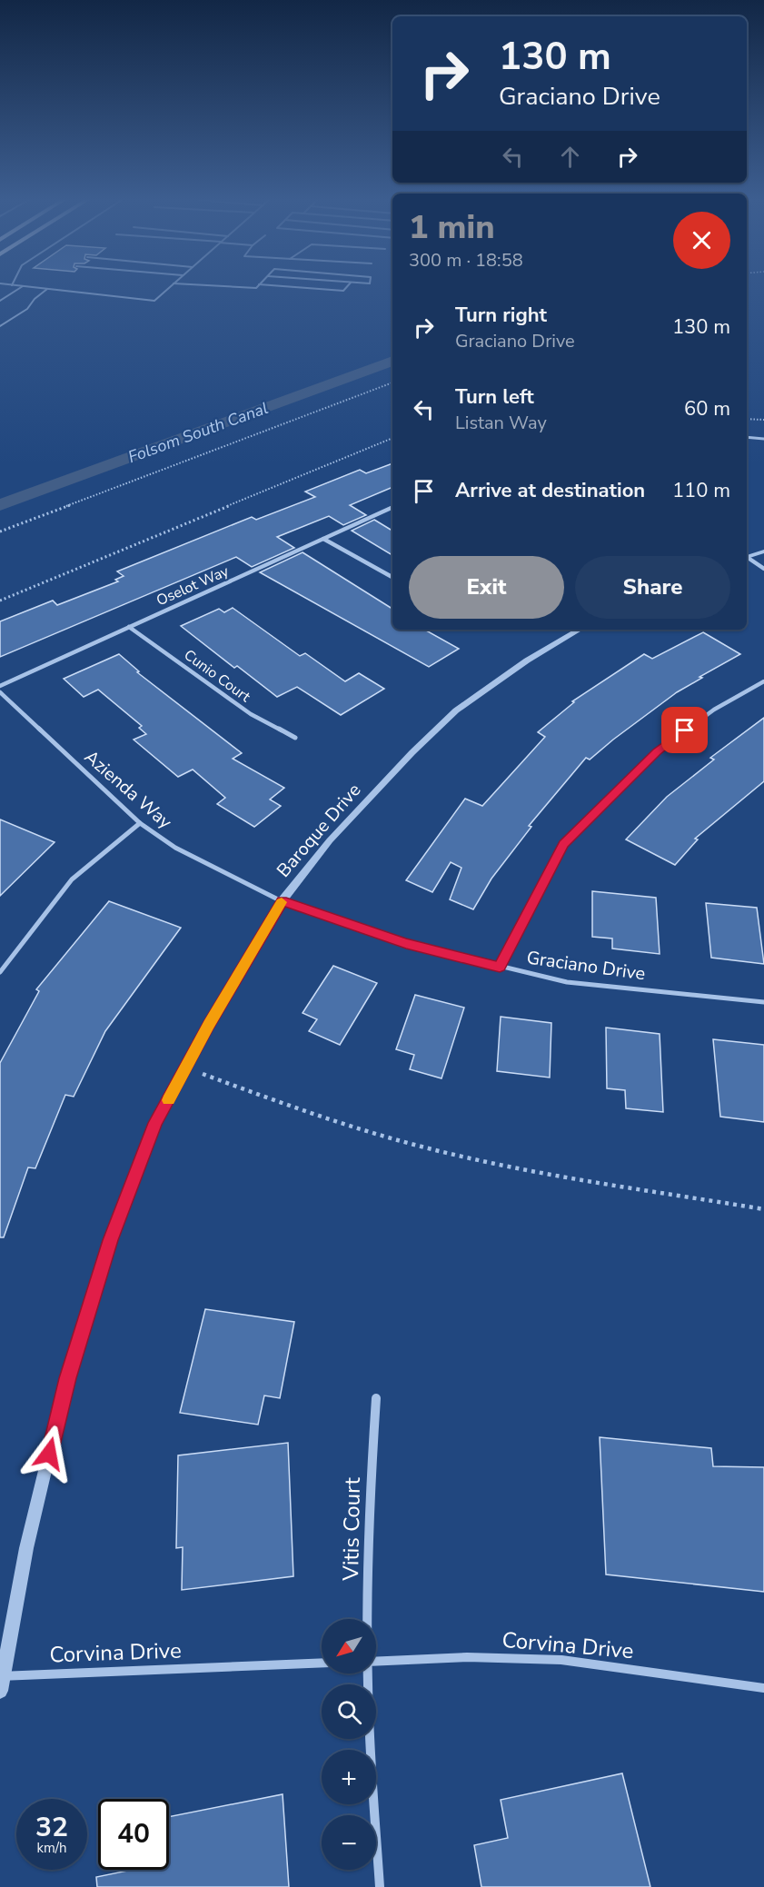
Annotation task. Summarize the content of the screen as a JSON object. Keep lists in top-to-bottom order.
{
  "streets": {
    "street": [
      "Oselot Way",
      "Cunio Court",
      "Azienda Way",
      "Baroque Drive",
      "Graciano Drive",
      "Vitis Court",
      "Corvina Drive"
    ]
  },
  "crossings": [
    ["Oselot Way", "Cunio Court"],
    ["Azienda Way", "Baroque Drive"],
    ["Azienda Way", "Graciano Drive"],
    ["Baroque Drive", "Graciano Drive"],
    ["Baroque Drive", "Corvina Drive"]
  ],
  "water": ["Folsom South Canal"],
  "north": "bottom left",
  "page": {
    "turn": ["130 m", "Graciano Drive"],
    "heading": ["1 min", "300 m · 18:58"],
    "list": [
      {
        "name": "Turn right",
        "note": "Graciano Drive",
        "value": "130 m"
      },
      {
        "name": "Turn left",
        "note": "Listan Way",
        "value": "60 m"
      },
      {
        "name": "Arrive at destination",
        "value": "110 m"
      }
    ],
    "buttons": ["Exit", "Share"],
    "map_buttons": ["+", "−"],
    "speed": "32 km/h",
    "limit": "40"
  }
}
